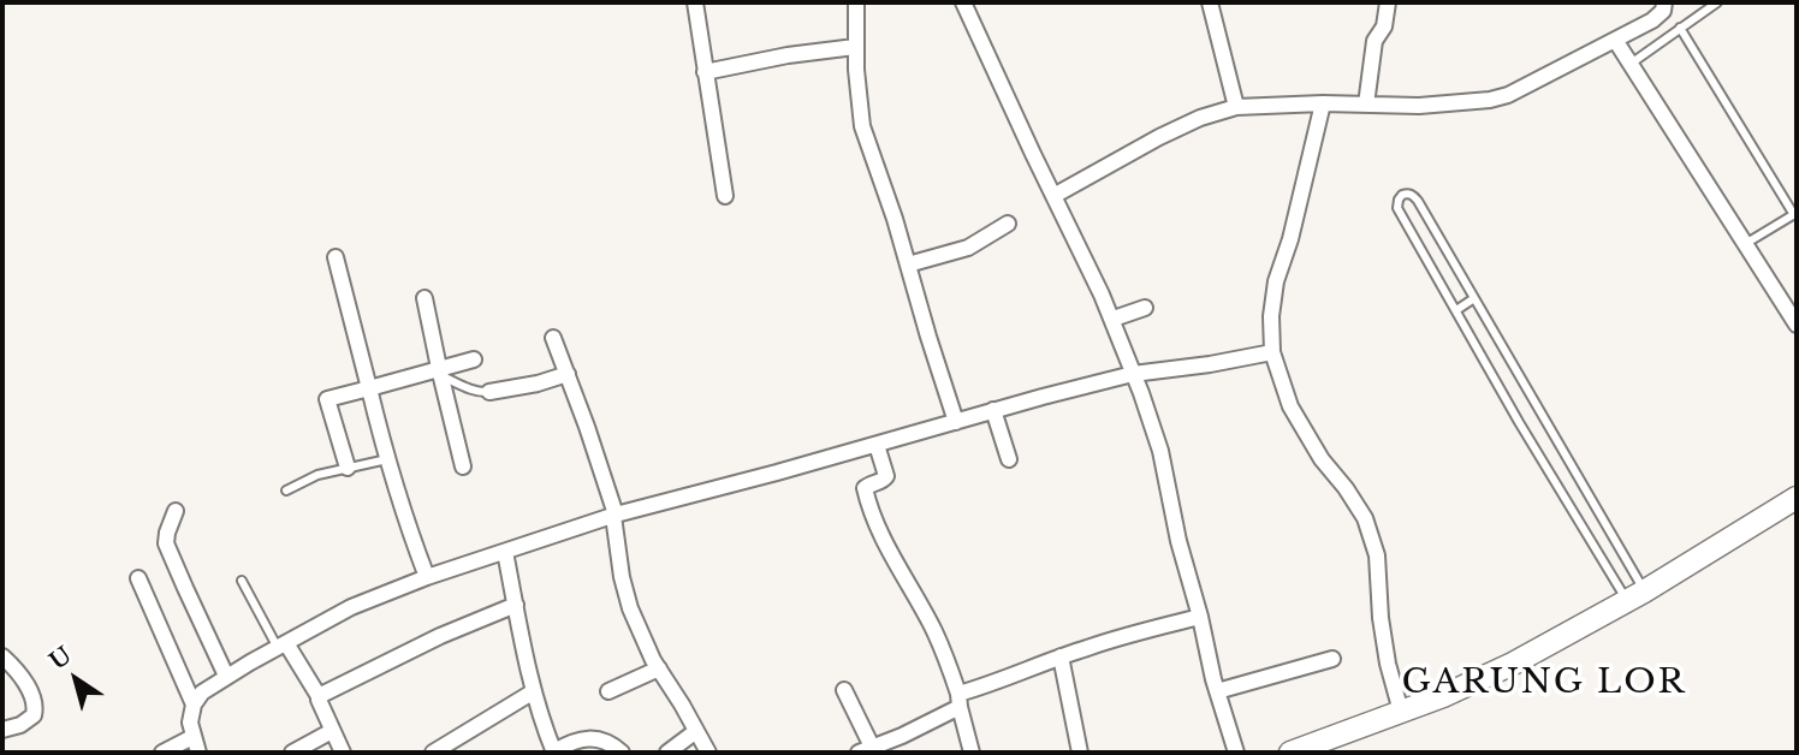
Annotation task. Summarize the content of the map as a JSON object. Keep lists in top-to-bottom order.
{
  "districts": ["GARUNG LOR"],
  "north": "top left"
}
